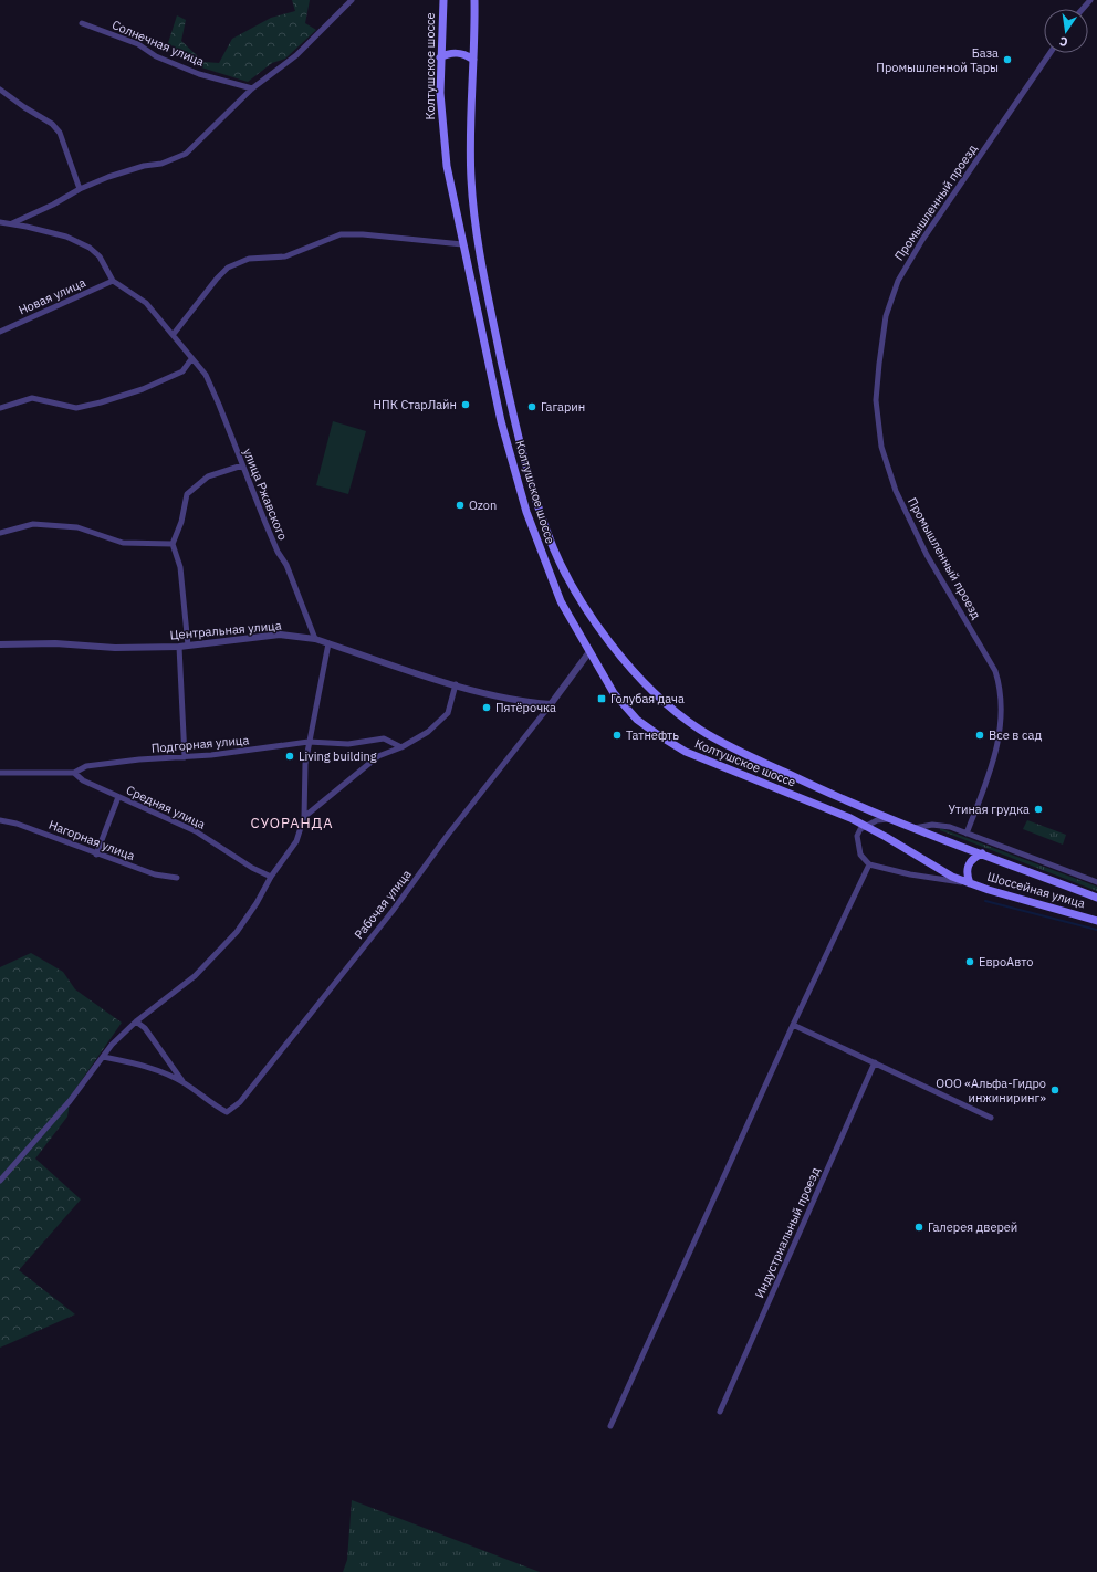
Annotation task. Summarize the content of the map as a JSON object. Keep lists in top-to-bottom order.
{
  "streets": {
    "main road": ["Колтушское шоссе", "Шоссейная улица"],
    "street": [
      "Солнечная улица",
      "Промышленный проезд",
      "Новая улица",
      "улица Ржавского",
      "Центральная улица",
      "Подгорная улица",
      "Средняя улица",
      "Нагорная улица",
      "Рабочая улица",
      "Индустриальный проезд"
    ]
  },
  "crossings": [
    ["Колтушское шоссе", "Шоссейная улица"],
    ["Новая улица", "улица Ржавского"],
    ["улица Ржавского", "Центральная улица"],
    ["Центральная улица", "Рабочая улица"],
    ["Подгорная улица", "Средняя улица"]
  ],
  "districts": ["СУОРАНДА"],
  "places": {
    "other": [
      "База Промышленной Тары",
      "НПК СтарЛайн",
      "Гагарин",
      "Ozon",
      "Пятёрочка",
      "Татнефть",
      "Все в сад",
      "Living building",
      "Утиная грудка",
      "ЕвроАвто",
      "ООО «Альфа-Гидро инжиниринг»",
      "Галерея дверей"
    ],
    "transit": ["Голубая дача"]
  },
  "north": "bottom"
}
